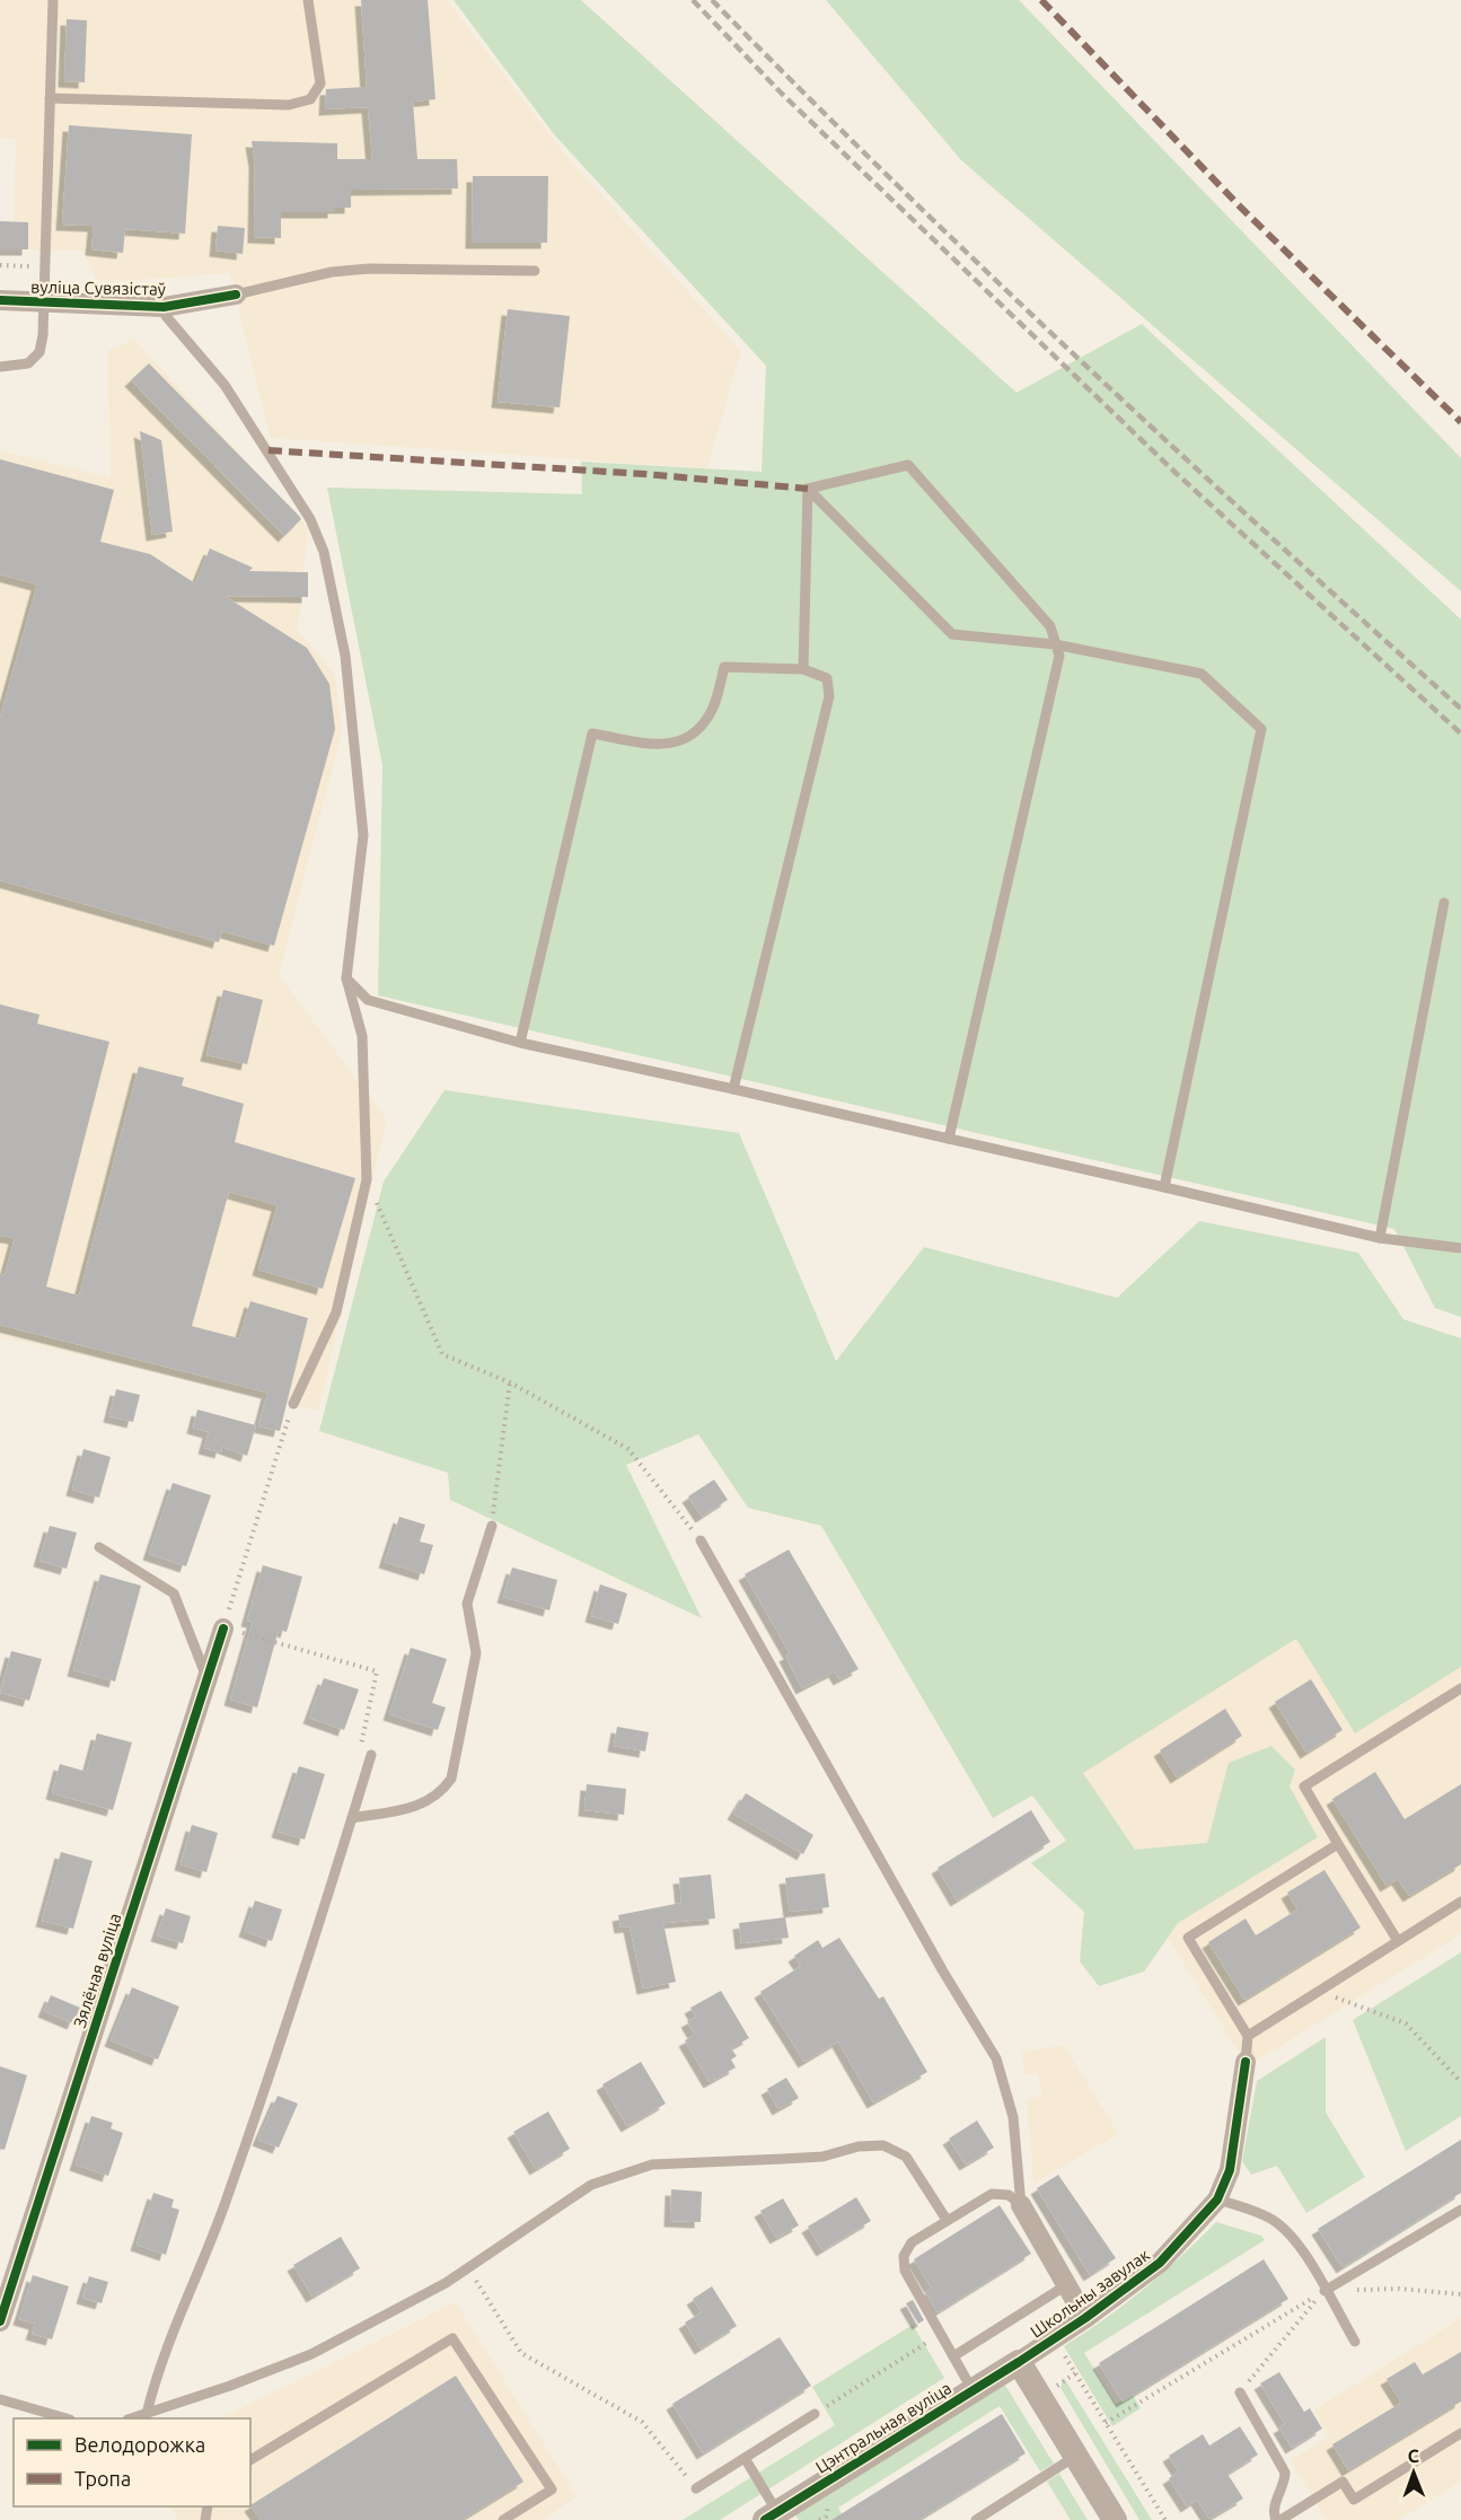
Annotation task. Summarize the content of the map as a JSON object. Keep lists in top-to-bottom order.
{
  "streets": {
    "street": [
      "вуліца Сувязістаў",
      "Зялёная вуліца",
      "Школьны завулак",
      "Цэнтральная вуліца"
    ]
  },
  "crossings": [
    ["Школьны завулак", "Цэнтральная вуліца"]
  ],
  "legend": ["Велодорожка", "Тропа"],
  "north": "top"
}
